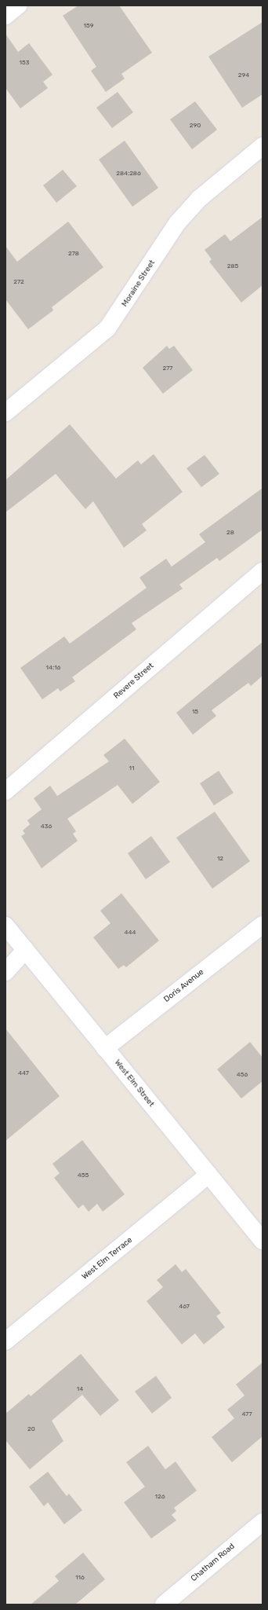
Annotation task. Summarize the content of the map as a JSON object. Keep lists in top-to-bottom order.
{
  "streets": {
    "street": [
      "Moraine Street",
      "Revere Street",
      "Doris Avenue",
      "West Elm Street",
      "West Elm Terrace",
      "Chatham Road"
    ]
  },
  "crossings": [
    ["Doris Avenue", "West Elm Street"],
    ["West Elm Street", "West Elm Terrace"]
  ],
  "house_numbers": [
    "159",
    "153",
    "294",
    "290",
    "284;286",
    "278",
    "285",
    "272",
    "277",
    "28",
    "14;16",
    "15",
    "11",
    "436",
    "12",
    "444",
    "447",
    "456",
    "455",
    "467",
    "14",
    "477",
    "20",
    "126",
    "116"
  ]
}
